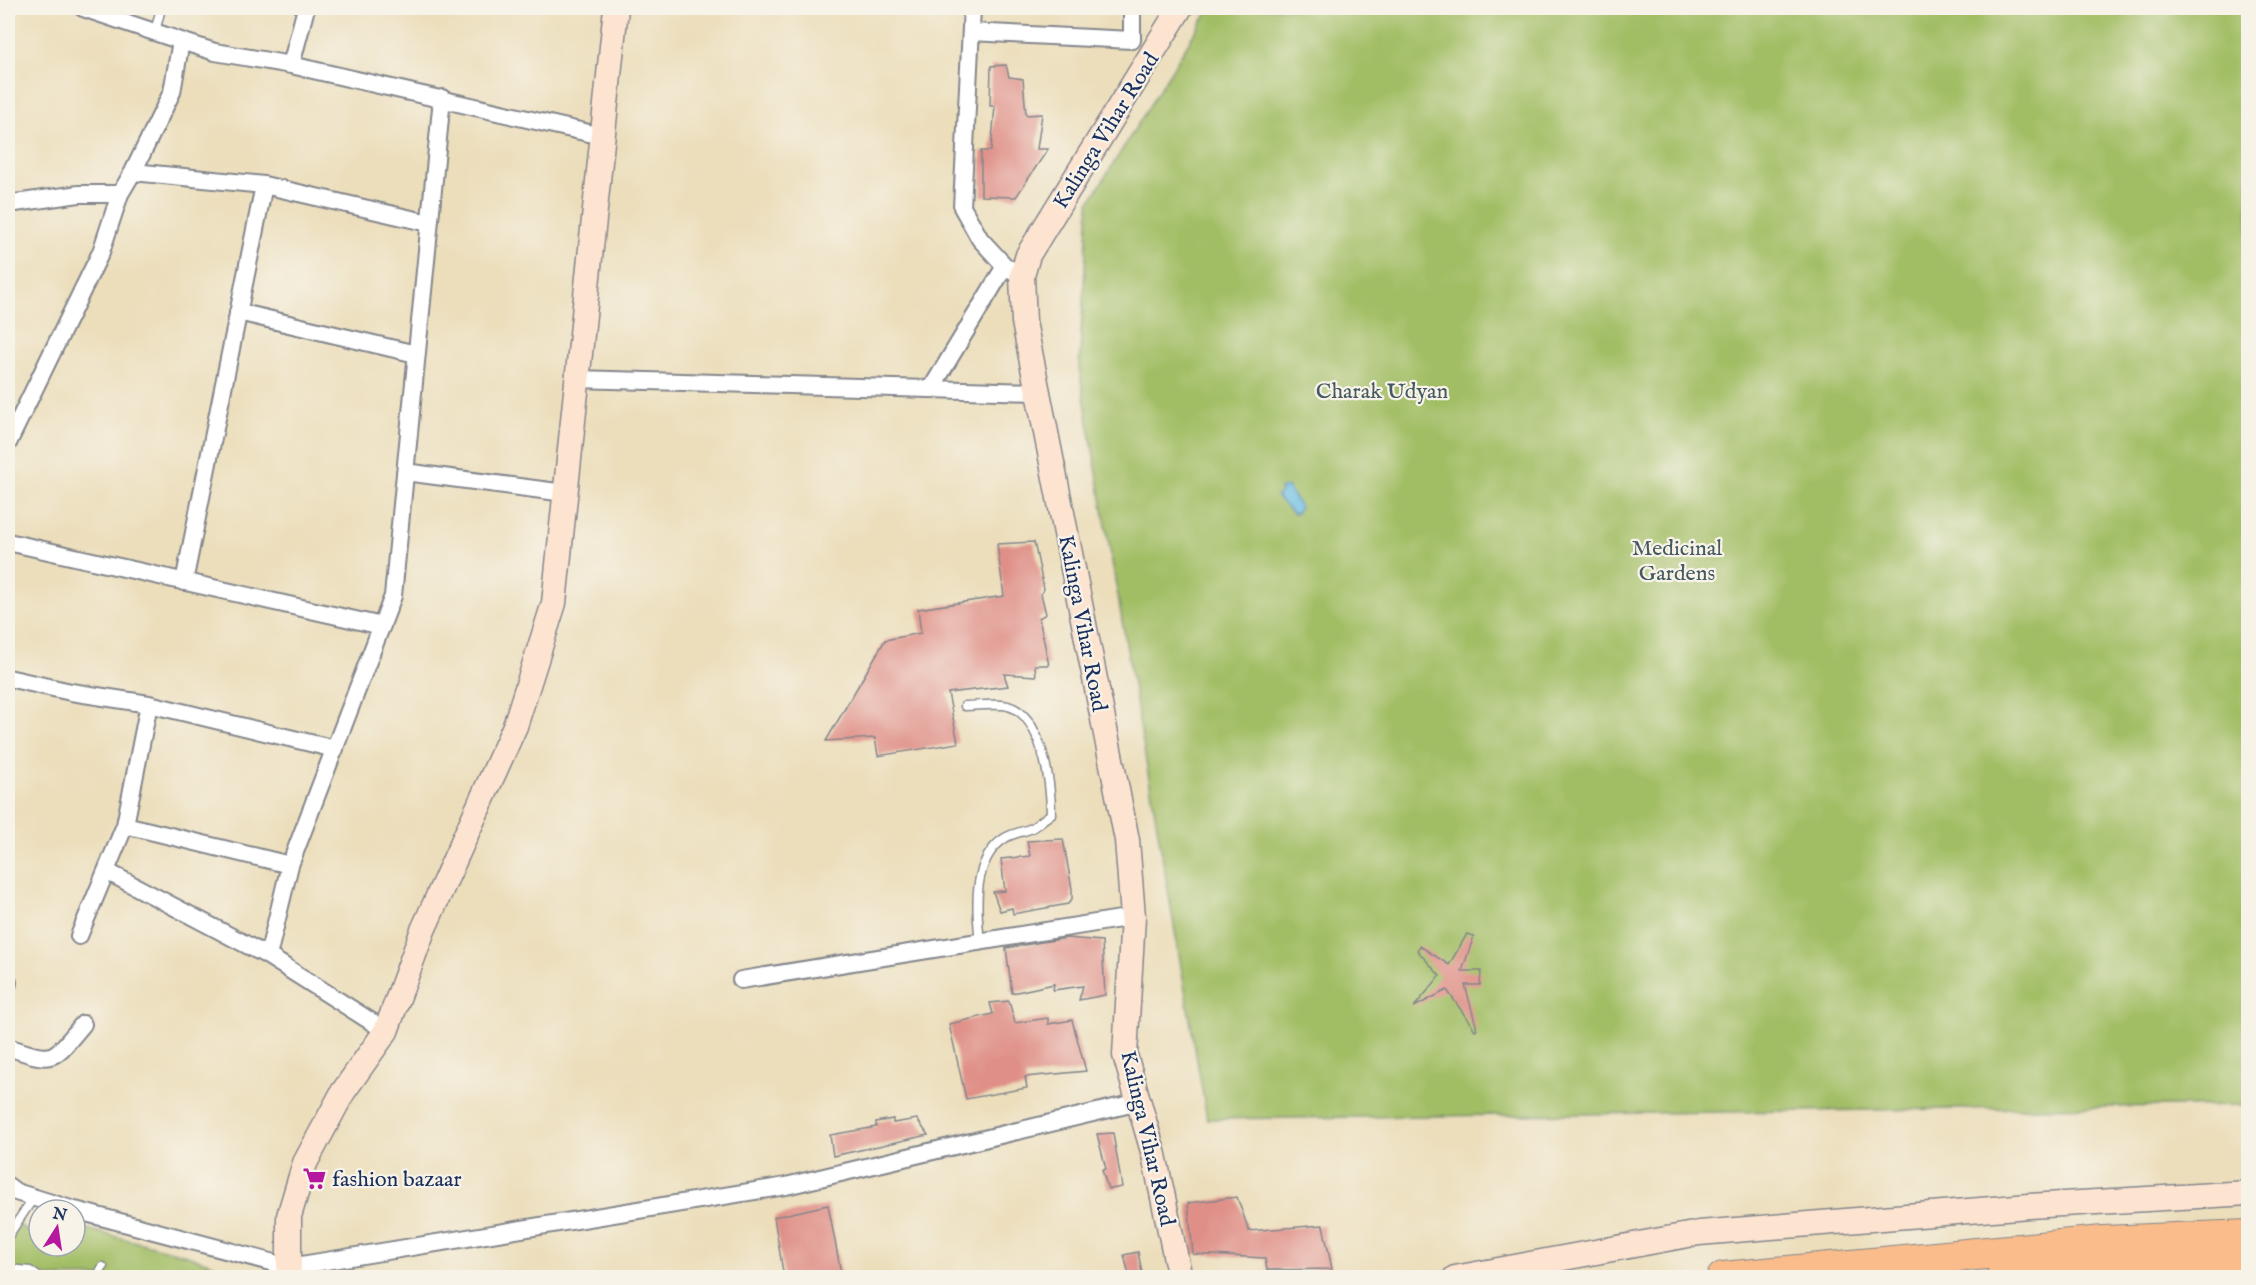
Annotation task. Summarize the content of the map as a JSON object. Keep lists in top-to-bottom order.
{
  "streets": {
    "street": ["Kalinga Vihar Road"]
  },
  "parks": ["Charak Udyan", "Medicinal Gardens"],
  "places": {
    "supermarket": ["fashion bazaar"]
  },
  "north": "top"
}
